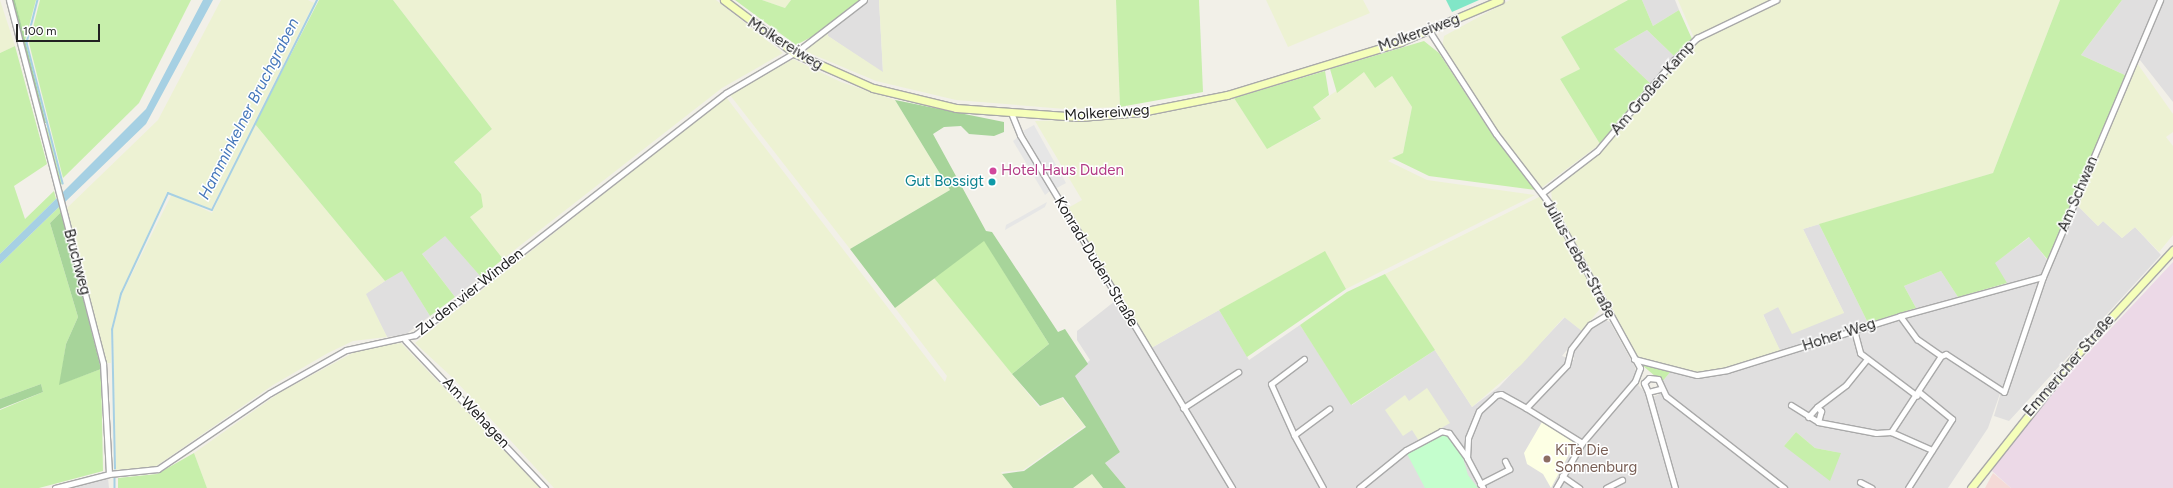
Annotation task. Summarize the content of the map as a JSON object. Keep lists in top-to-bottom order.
{
  "streets": {
    "main road": ["Molkereiweg", "Emmericher Straße"],
    "street": [
      "Am Großen Kamp",
      "Am Schwan",
      "Julius-Leber-Straße",
      "Bruchweg",
      "Konrad-Duden-Straße",
      "Zu den vier Winden",
      "Hoher Weg",
      "Am Wehagen"
    ]
  },
  "crossings": [
    ["Molkereiweg", "Julius-Leber-Straße"],
    ["Molkereiweg", "Konrad-Duden-Straße"],
    ["Molkereiweg", "Zu den vier Winden"],
    ["Am Großen Kamp", "Julius-Leber-Straße"],
    ["Am Schwan", "Hoher Weg"],
    ["Julius-Leber-Straße", "Hoher Weg"],
    ["Bruchweg", "Zu den vier Winden"],
    ["Zu den vier Winden", "Am Wehagen"]
  ],
  "water": ["Hamminkelner Bruchgraben"],
  "places": ["Hotel Haus Duden", "Gut Bossigt", "KiTa Die Sonnenburg"],
  "scale_bar": "100 m"
}
